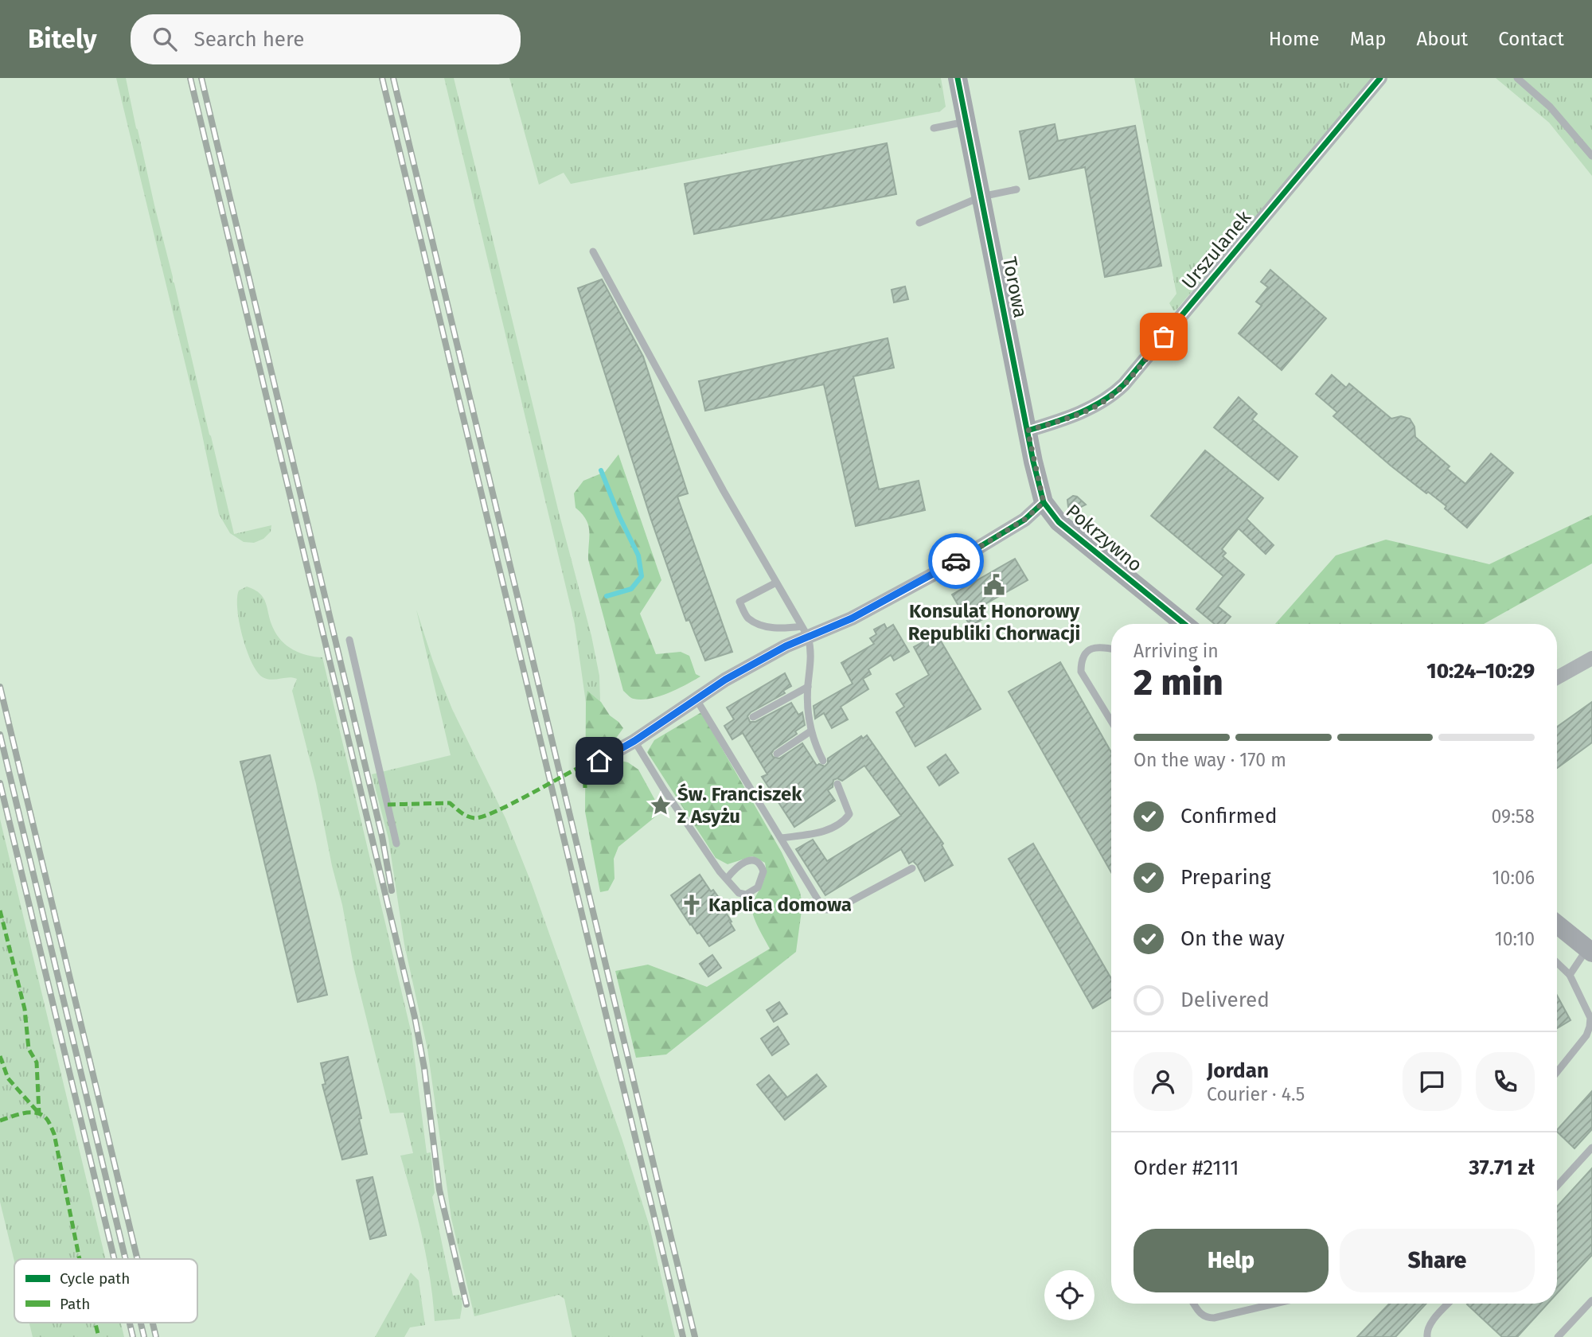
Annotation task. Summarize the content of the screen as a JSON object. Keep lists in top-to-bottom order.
{
  "streets": {
    "street": ["Urszulanek", "Torowa", "Pokrzywno"]
  },
  "crossings": [
    ["Urszulanek", "Torowa"],
    ["Torowa", "Pokrzywno"]
  ],
  "places": {
    "public building": ["Konsulat Honorowy Republiki Chorwacji"],
    "place": ["Św. Franciszek z Asyżu"],
    "church": ["Kaplica domowa"]
  },
  "legend": ["Cycle path", "Path"],
  "page": {
    "header": "Bitely",
    "search": "Search here",
    "nav": [
      "Home",
      "Map",
      "About",
      "Contact"
    ],
    "heading": ["2 min", "Arriving in", "10:24–10:29"],
    "panel": [
      "Jordan",
      "Courier · 4.5",
      "Order #2111",
      "37.71 zł"
    ],
    "bar": "On the way · 170 m",
    "list": [
      ["Confirmed", "09:58"],
      ["Preparing", "10:06"],
      ["On the way", "10:10"],
      "Delivered"
    ],
    "buttons": ["Help", "Share"]
  }
}
